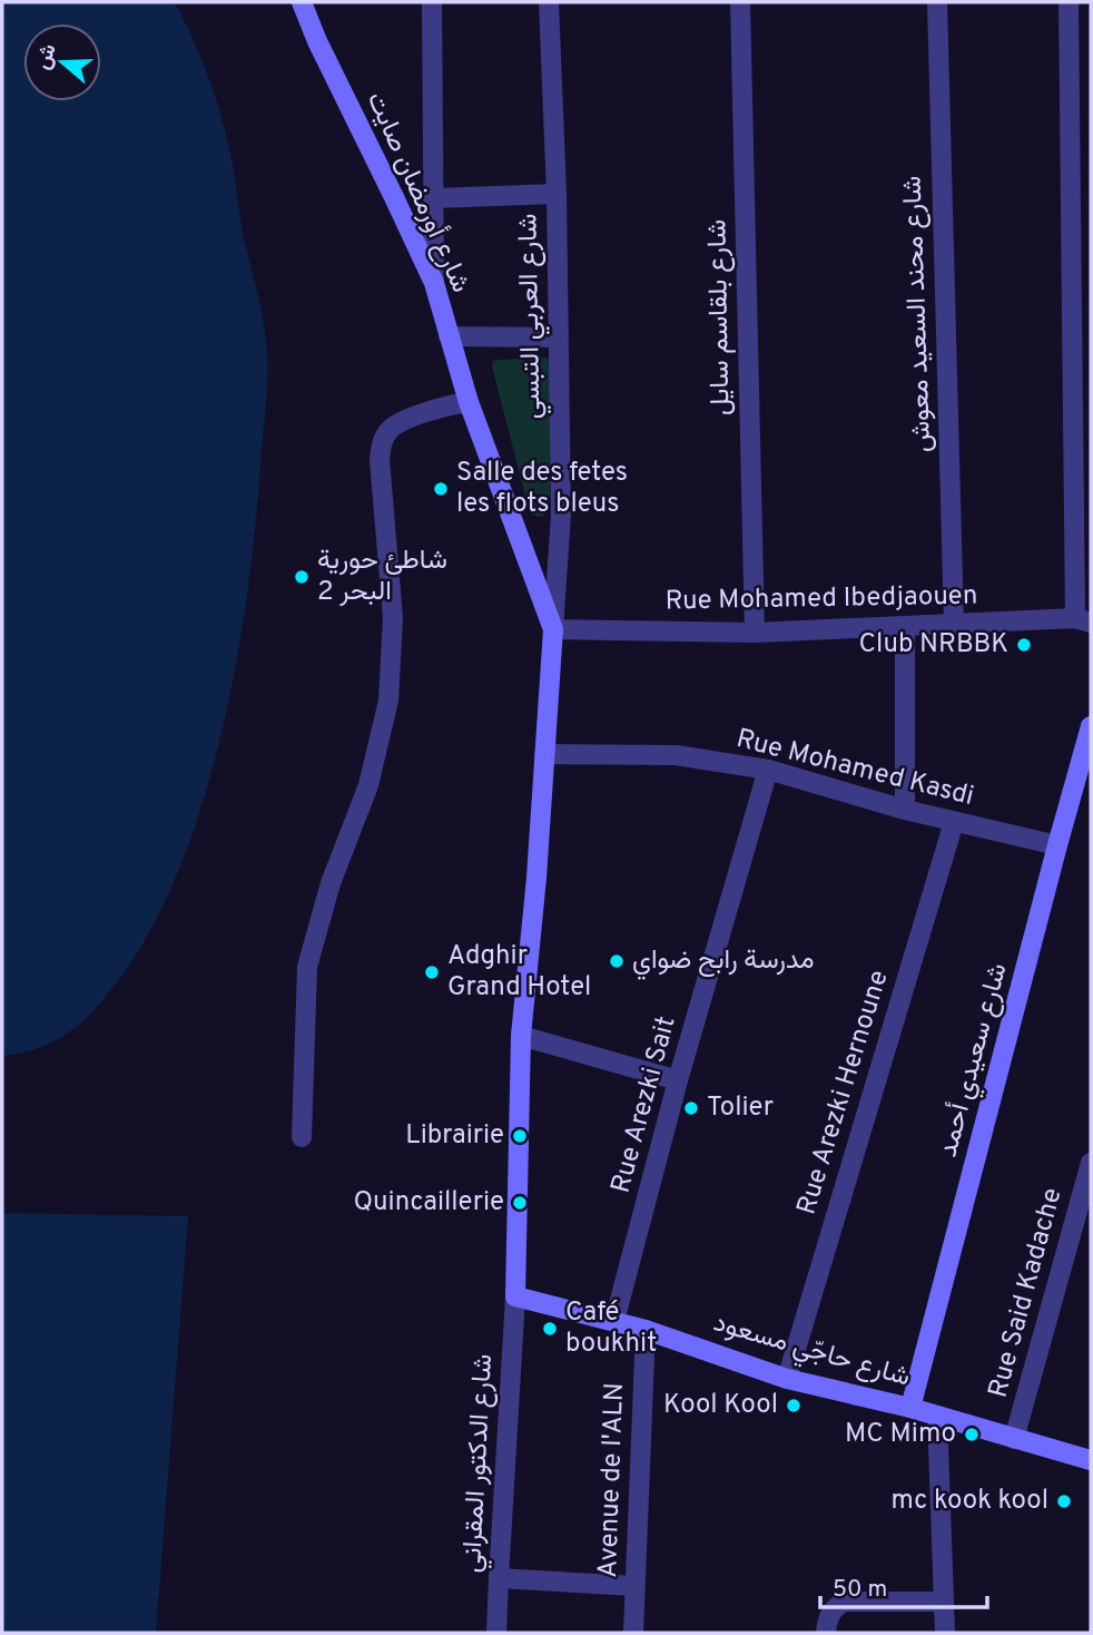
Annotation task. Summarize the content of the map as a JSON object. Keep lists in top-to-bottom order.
{
  "streets": {
    "main road": ["شارع أورمضان صايت", "شارع سعيدي أحمد", "شارع حاجّي مسعود"],
    "street": [
      "شارع محند السعيد معوش",
      "شارع العربي التبسي",
      "شارع بلقاسم سايل",
      "Rue Mohamed Ibedjaouen",
      "Rue Mohamed Kasdi",
      "Rue Arezki Hernoune",
      "Rue Arezki Sait",
      "Rue Said Kadache",
      "شارع الدكتور المقراني",
      "Avenue de l'ALN"
    ]
  },
  "crossings": [
    ["شارع أورمضان صايت", "شارع العربي التبسي"],
    ["شارع أورمضان صايت", "Rue Mohamed Ibedjaouen"],
    ["شارع محند السعيد معوش", "Rue Mohamed Ibedjaouen"],
    ["شارع العربي التبسي", "Rue Mohamed Ibedjaouen"],
    ["شارع بلقاسم سايل", "Rue Mohamed Ibedjaouen"],
    ["Rue Mohamed Kasdi", "شارع سعيدي أحمد"],
    ["Rue Mohamed Kasdi", "Rue Arezki Hernoune"],
    ["Rue Mohamed Kasdi", "Rue Arezki Sait"],
    ["شارع سعيدي أحمد", "شارع حاجّي مسعود"],
    ["Rue Arezki Hernoune", "شارع حاجّي مسعود"],
    ["Rue Arezki Sait", "شارع حاجّي مسعود"],
    ["Rue Said Kadache", "شارع حاجّي مسعود"],
    ["شارع حاجّي مسعود", "شارع الدكتور المقراني"],
    ["شارع حاجّي مسعود", "Avenue de l'ALN"]
  ],
  "places": [
    "Salle des fetes les flots bleus",
    "شاطئ حورية البحر 2",
    "Club NRBBK",
    "مدرسة رابح ضواي",
    "Adghir Grand Hotel",
    "Tolier",
    "Librairie",
    "Quincaillerie",
    "Café boukhit",
    "Kool Kool",
    "MC Mimo",
    "mc kook kool"
  ],
  "scale_bar": "50 m",
  "north": "left"
}
